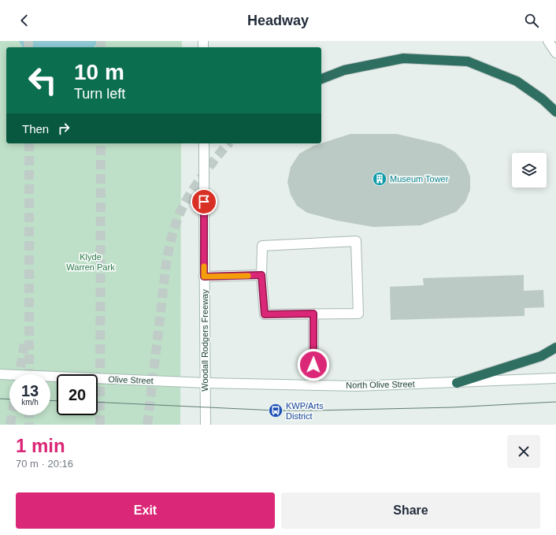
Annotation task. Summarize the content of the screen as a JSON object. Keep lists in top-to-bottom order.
{
  "streets": {
    "main road": ["Woodall Rodgers Freeway", "Olive Street", "North Olive Street"]
  },
  "crossings": [
    ["Woodall Rodgers Freeway", "Olive Street"],
    ["Woodall Rodgers Freeway", "North Olive Street"],
    ["Olive Street", "North Olive Street"]
  ],
  "parks": ["Klyde Warren Park"],
  "places": {
    "building": ["Museum Tower"],
    "bus stop": ["KWP/Arts District"]
  },
  "page": {
    "header": "Headway",
    "turn": ["10 m", "Turn left"],
    "then": "Then",
    "speed": "13 km/h",
    "limit": "20",
    "heading": ["1 min", "70 m · 20:16"],
    "buttons": ["Exit", "Share"]
  }
}
